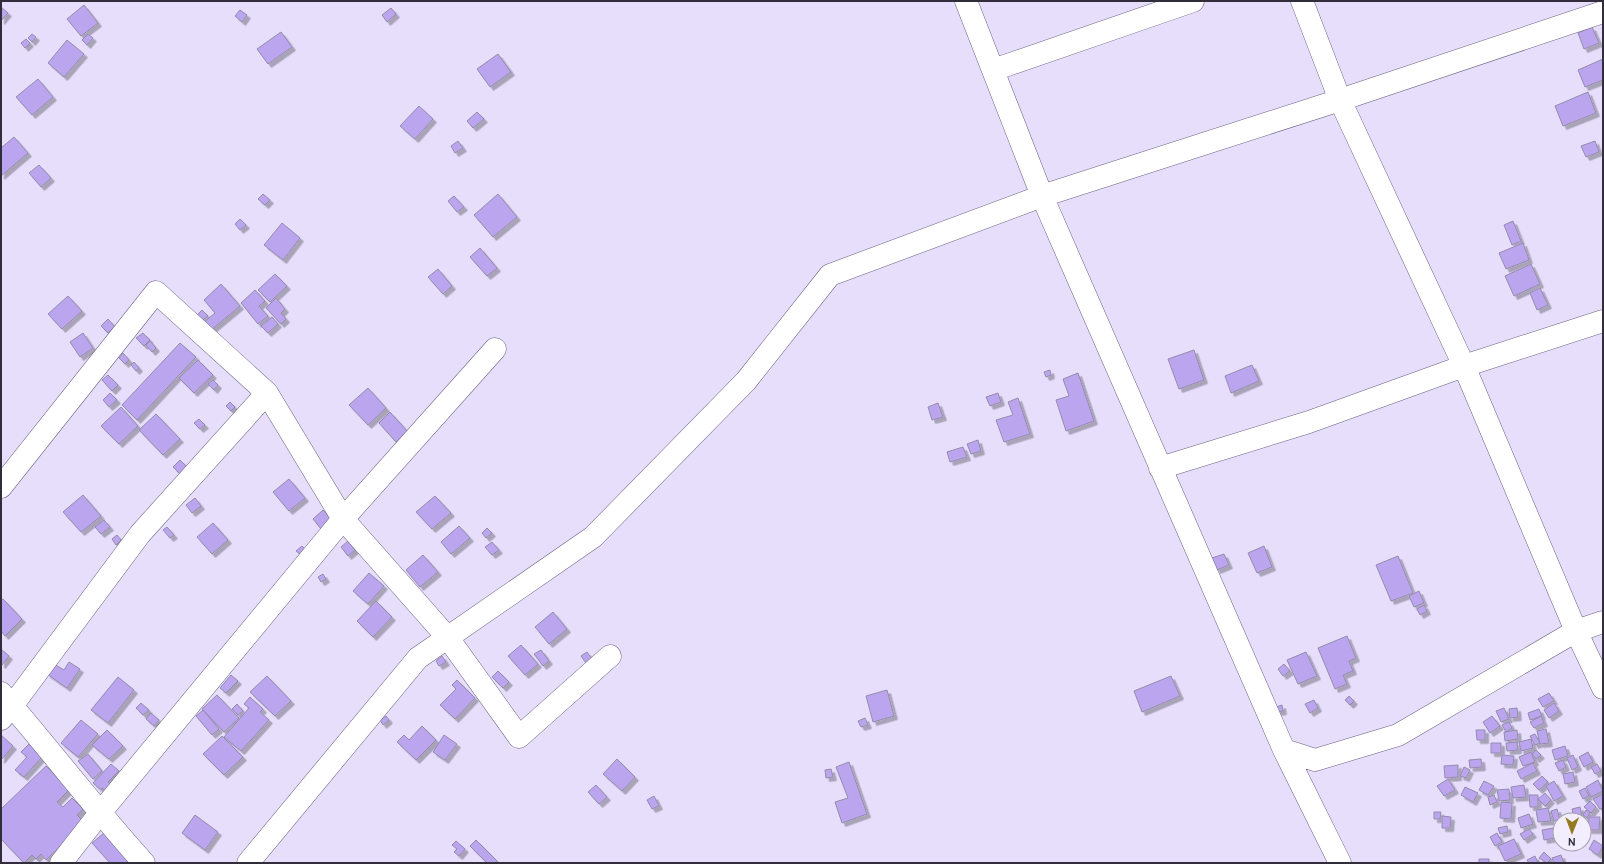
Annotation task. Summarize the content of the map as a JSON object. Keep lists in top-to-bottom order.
{
  "north": "bottom"
}
